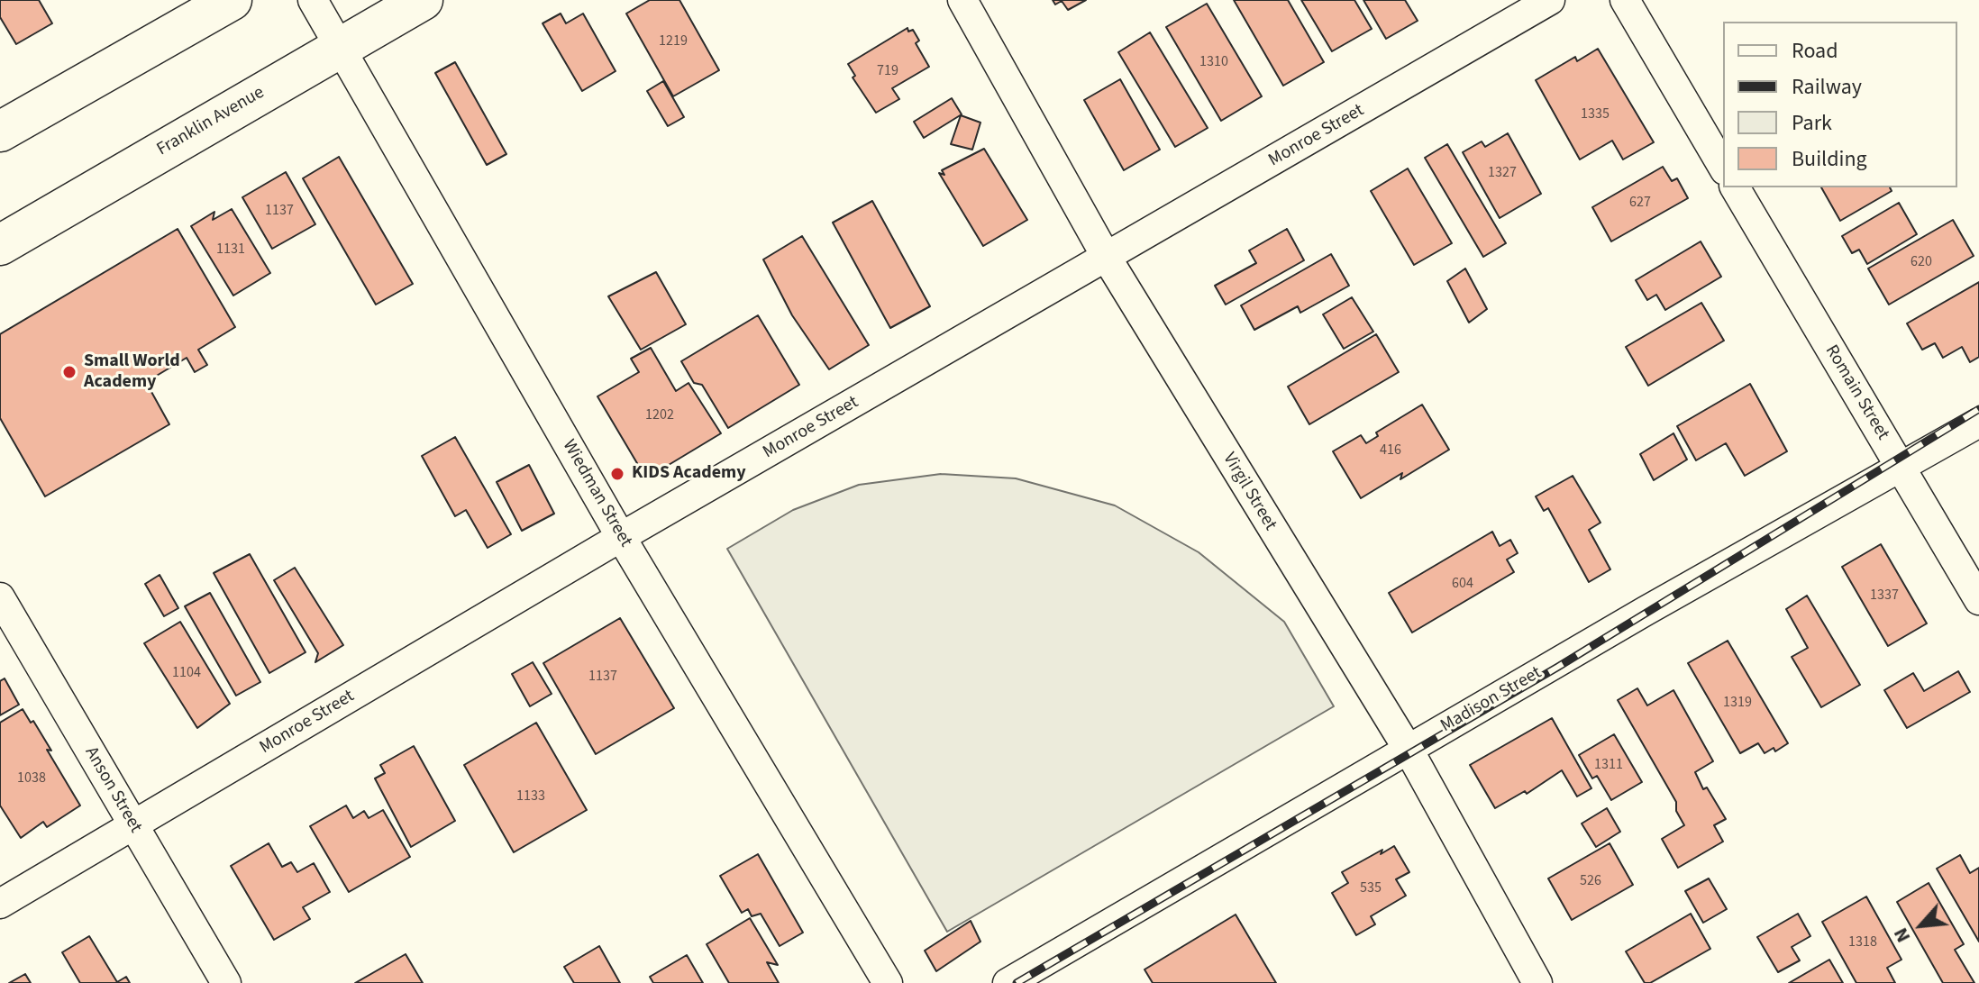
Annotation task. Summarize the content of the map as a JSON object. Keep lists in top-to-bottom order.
{
  "streets": {
    "main road": ["Franklin Avenue"],
    "street": [
      "Monroe Street",
      "Romain Street",
      "Virgil Street",
      "Wiedman Street",
      "Madison Street",
      "Anson Street"
    ]
  },
  "crossings": [
    ["Franklin Avenue", "Wiedman Street"],
    ["Monroe Street", "Virgil Street"],
    ["Monroe Street", "Wiedman Street"],
    ["Monroe Street", "Anson Street"],
    ["Romain Street", "Madison Street"],
    ["Virgil Street", "Madison Street"]
  ],
  "places": ["Small World Academy", "KIDS Academy"],
  "house_numbers": [
    "1219",
    "1310",
    "719",
    "1335",
    "1327",
    "627",
    "1137",
    "1131",
    "620",
    "1202",
    "416",
    "604",
    "1337",
    "1104",
    "1137",
    "1319",
    "1311",
    "1038",
    "1133",
    "526",
    "535",
    "1318"
  ],
  "legend": [
    "Road",
    "Railway",
    "Park",
    "Building"
  ],
  "north": "bottom left"
}
